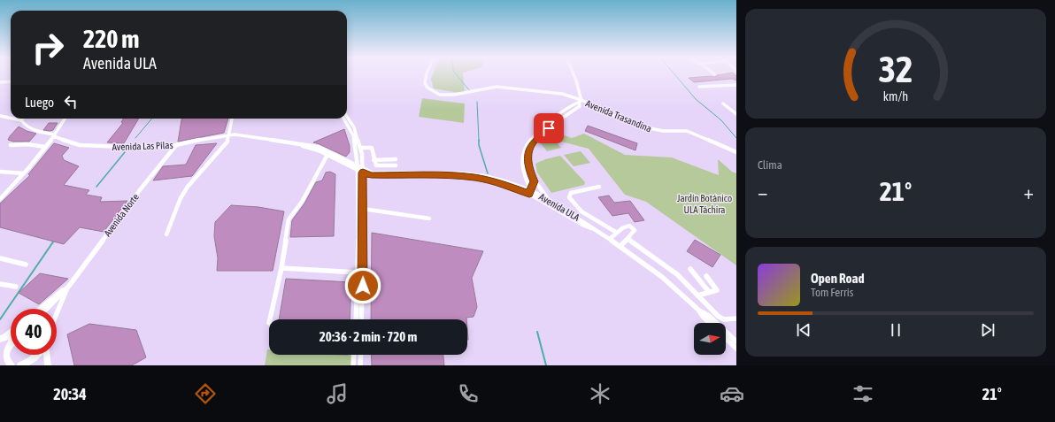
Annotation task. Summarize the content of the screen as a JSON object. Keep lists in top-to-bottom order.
{
  "streets": {
    "street": [
      "Avenida Trasandina",
      "Avenida Las Pilas",
      "Avenida ULA",
      "Avenida Norte"
    ]
  },
  "crossings": [
    ["Avenida Las Pilas", "Avenida ULA"],
    ["Avenida Las Pilas", "Avenida Norte"]
  ],
  "parks": ["Jardín Botánico ULA Táchira"],
  "north": "right",
  "page": {
    "turn": ["220 m", "Avenida ULA"],
    "then": "Luego",
    "tile": "Clima",
    "heat": ["−", "21°", "+"],
    "song": ["Open Road", "Tom Ferris"],
    "limit": "40",
    "trip": "20:36 · 2 min · 720 m",
    "tabs": ["20:34", "21°"],
    "gauge": ["32", "km/h"]
  }
}
